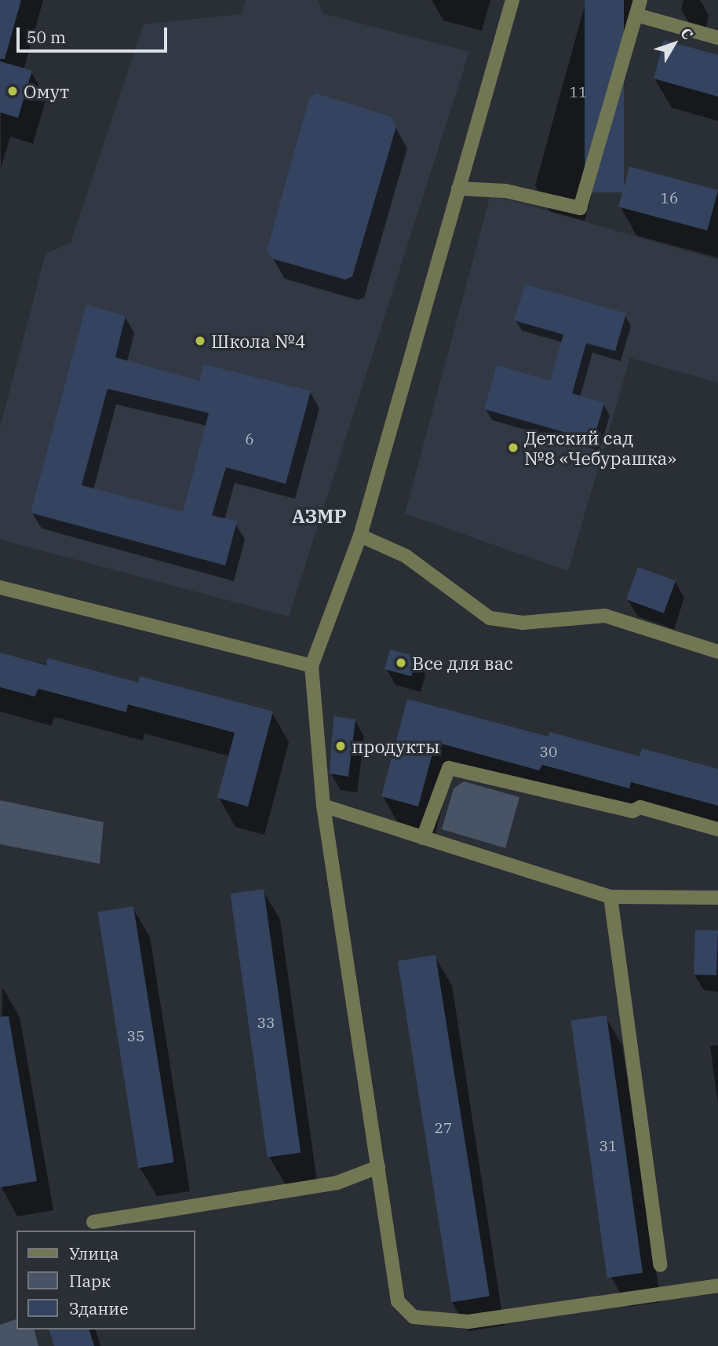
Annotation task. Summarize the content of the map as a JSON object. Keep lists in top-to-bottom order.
{
  "districts": ["АЗМР"],
  "places": [
    "Омут",
    "Школа №4",
    "Детский сад №8 «Чебурашка»",
    "Все для вас",
    "продукты"
  ],
  "house_numbers": [
    "11",
    "16",
    "6",
    "30",
    "33",
    "35",
    "27",
    "31"
  ],
  "legend": ["Улица", "Парк", "Здание"],
  "scale_bar": "50 m",
  "north": "top right"
}
